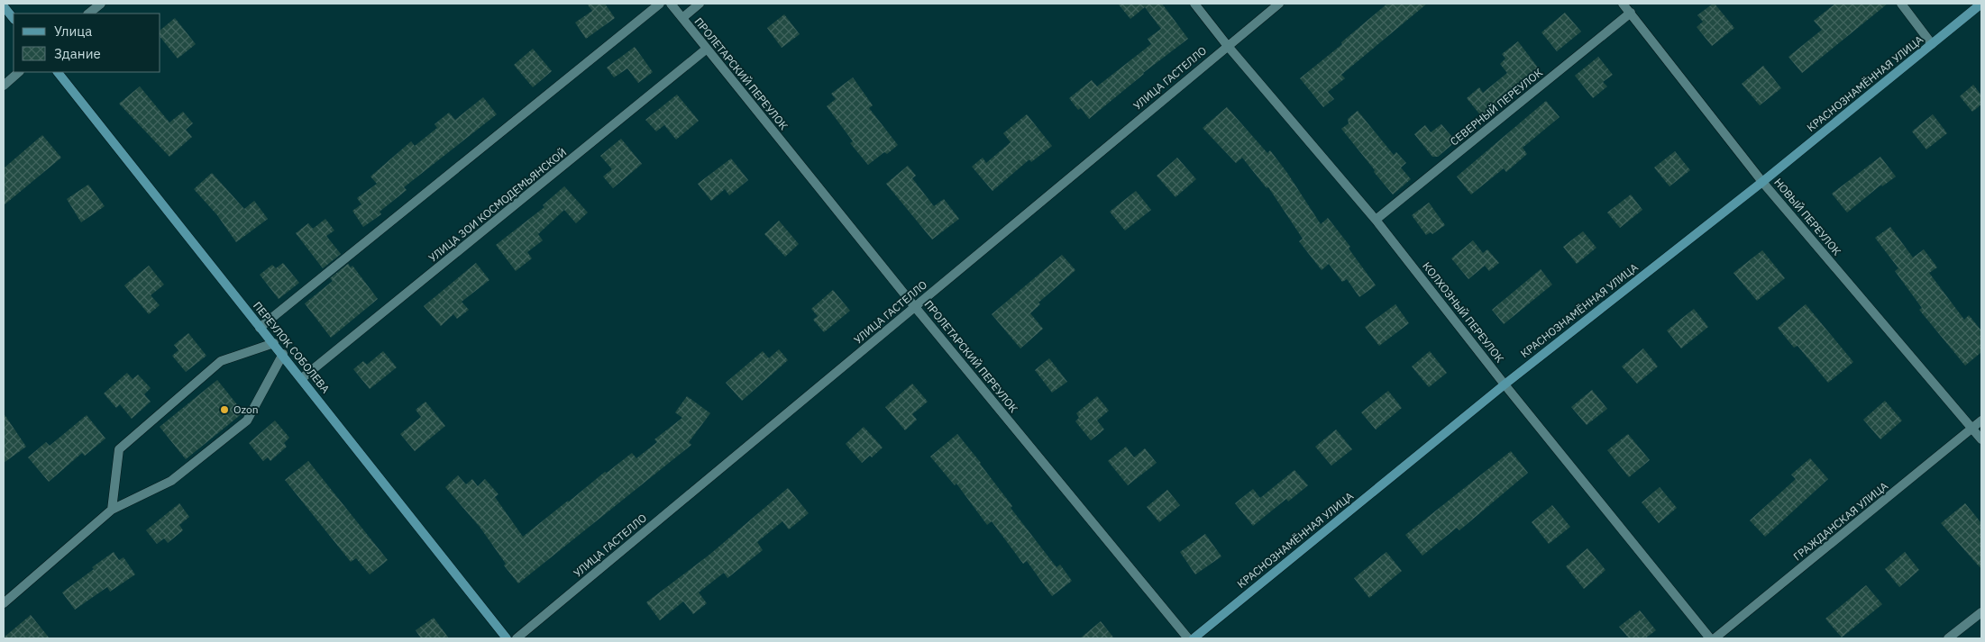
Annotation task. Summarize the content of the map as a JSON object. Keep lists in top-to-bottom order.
{
  "streets": {
    "main road": ["КРАСНОЗНАМЁННАЯ УЛИЦА", "ПЕРЕУЛОК СОБОЛЕВА"],
    "street": [
      "ПРОЛЕТАРСКИЙ ПЕРЕУЛОК",
      "УЛИЦА ГАСТЕЛЛО",
      "СЕВЕРНЫЙ ПЕРЕУЛОК",
      "УЛИЦА ЗОИ КОСМОДЕМЬЯНСКОЙ",
      "НОВЫЙ ПЕРЕУЛОК",
      "КОЛХОЗНЫЙ ПЕРЕУЛОК",
      "ГРАЖДАНСКАЯ УЛИЦА"
    ]
  },
  "crossings": [
    ["ПРОЛЕТАРСКИЙ ПЕРЕУЛОК", "УЛИЦА ГАСТЕЛЛО"],
    ["ПРОЛЕТАРСКИЙ ПЕРЕУЛОК", "УЛИЦА ЗОИ КОСМОДЕМЬЯНСКОЙ"],
    ["УЛИЦА ГАСТЕЛЛО", "КОЛХОЗНЫЙ ПЕРЕУЛОК"],
    ["КРАСНОЗНАМЁННАЯ УЛИЦА", "НОВЫЙ ПЕРЕУЛОК"],
    ["КРАСНОЗНАМЁННАЯ УЛИЦА", "КОЛХОЗНЫЙ ПЕРЕУЛОК"],
    ["СЕВЕРНЫЙ ПЕРЕУЛОК", "НОВЫЙ ПЕРЕУЛОК"],
    ["СЕВЕРНЫЙ ПЕРЕУЛОК", "КОЛХОЗНЫЙ ПЕРЕУЛОК"],
    ["УЛИЦА ЗОИ КОСМОДЕМЬЯНСКОЙ", "ПЕРЕУЛОК СОБОЛЕВА"],
    ["НОВЫЙ ПЕРЕУЛОК", "ГРАЖДАНСКАЯ УЛИЦА"]
  ],
  "places": ["Ozon"],
  "legend": ["Улица", "Здание"]
}
